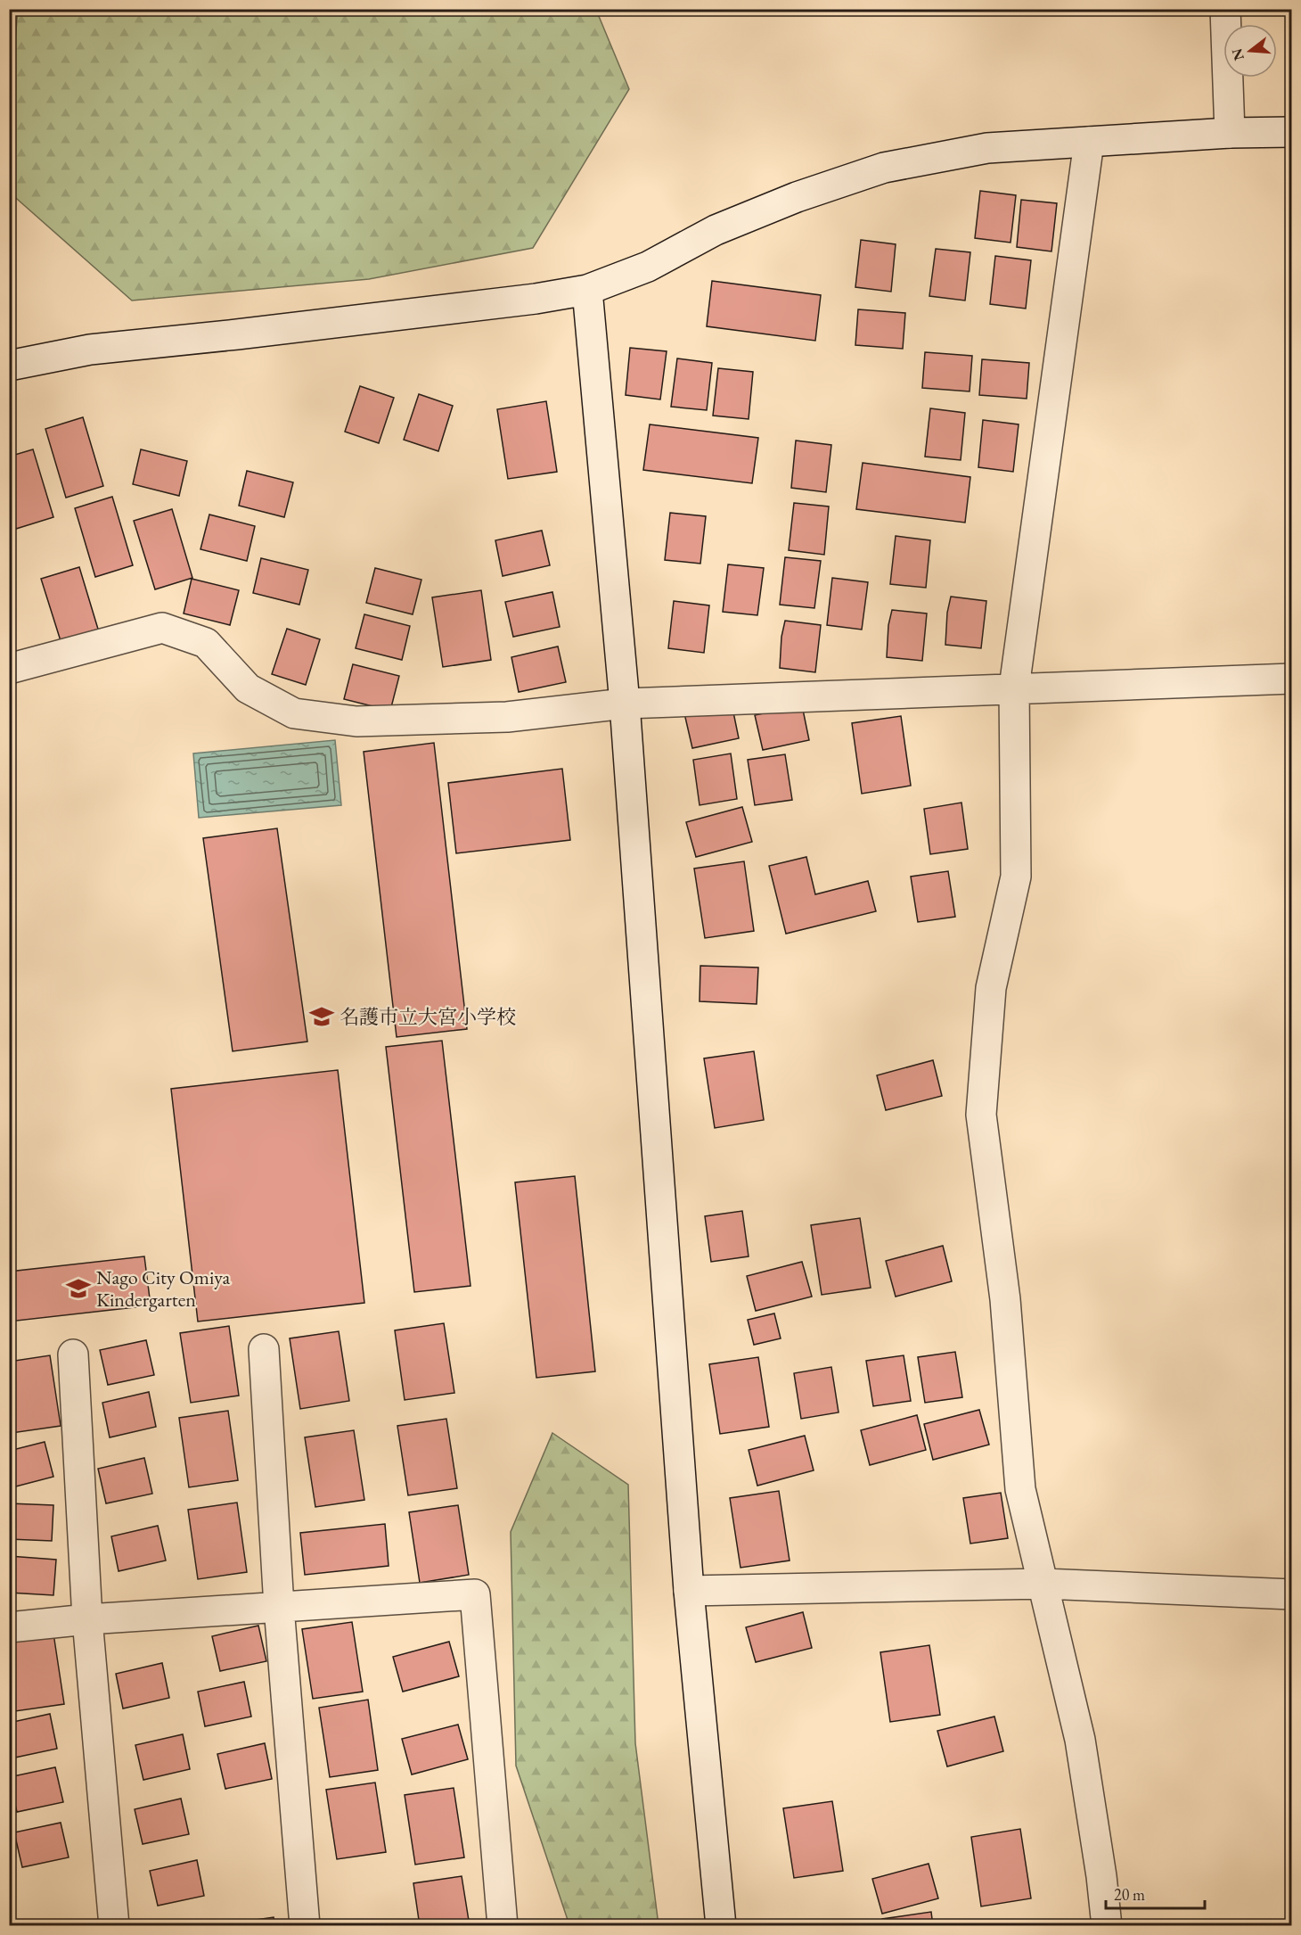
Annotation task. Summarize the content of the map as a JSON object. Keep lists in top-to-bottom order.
{
  "places": {
    "school or university": ["名護市立大宮小学校", "Nago City Omiya Kindergarten"]
  },
  "scale_bar": "20 m",
  "north": "left"
}
